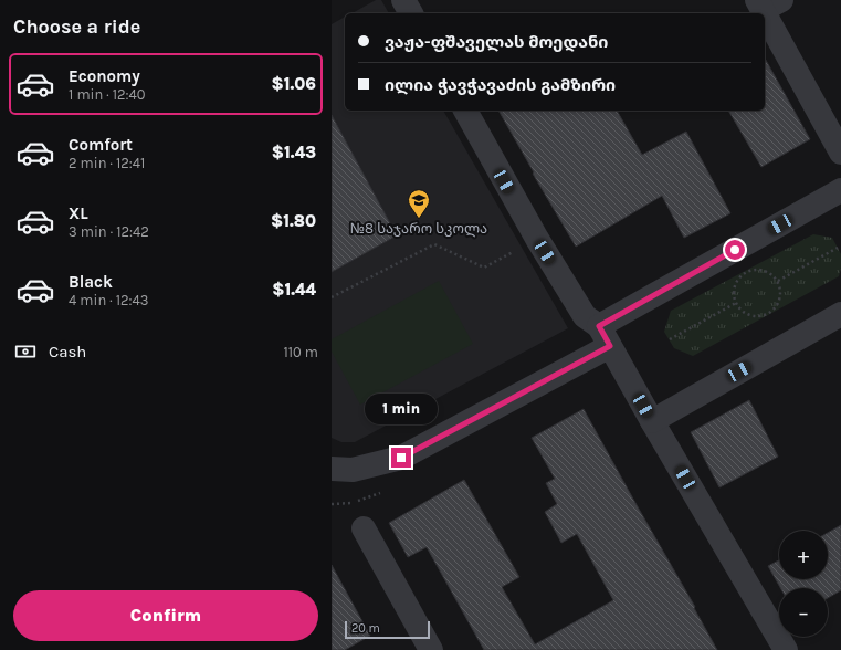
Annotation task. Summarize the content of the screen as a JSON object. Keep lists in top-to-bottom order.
{
  "places": {
    "school or university": ["№8 საჯარო სკოლა"]
  },
  "scale_bar": "20 m",
  "page": {
    "heading": "Choose a ride",
    "banner": ["ვაჟა-ფშაველას მოედანი", "ილია ჭავჭავაძის გამზირი"],
    "list": [
      {
        "name": "Economy",
        "note": "1 min · 12:40",
        "value": "$1.06"
      },
      {
        "name": "Comfort",
        "note": "2 min · 12:41",
        "value": "$1.43"
      },
      {
        "name": "XL",
        "note": "3 min · 12:42",
        "value": "$1.80"
      },
      {
        "name": "Black",
        "note": "4 min · 12:43",
        "value": "$1.44"
      }
    ],
    "pay": ["Cash", "110 m"],
    "bubble": "1 min",
    "map_buttons": ["+", "−"],
    "buttons": "Confirm",
    "scale": "20 m"
  }
}
